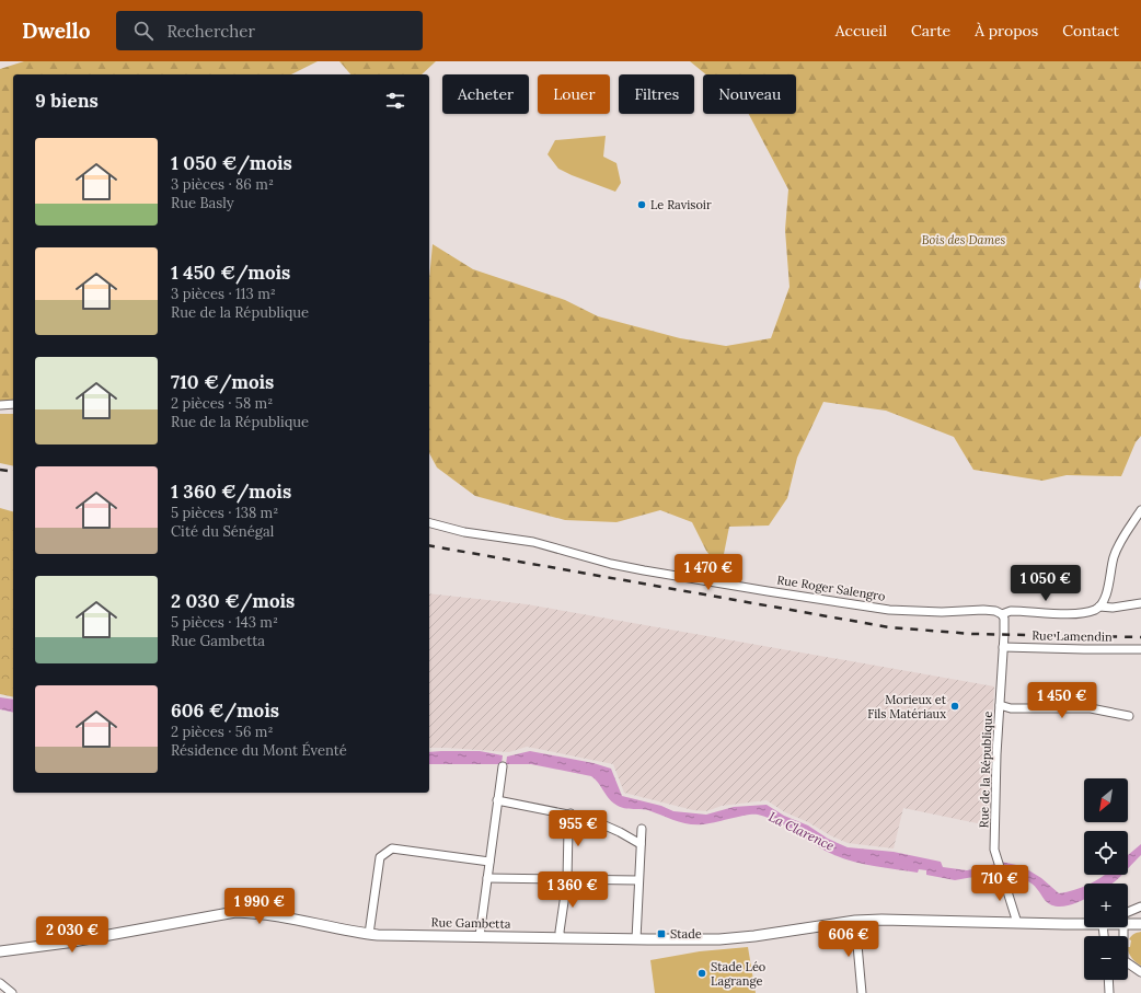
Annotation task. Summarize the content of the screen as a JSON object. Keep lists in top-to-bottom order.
{
  "streets": {
    "main road": ["Rue Gambetta"],
    "street": ["Rue Roger Salengro", "Rue Lamendin", "Rue de la République"]
  },
  "crossings": [
    ["Rue Roger Salengro", "Rue de la République"],
    ["Rue Lamendin", "Rue de la République"],
    ["Rue de la République", "Rue Gambetta"]
  ],
  "water": ["La Clarence"],
  "parks": ["Bois des Dames"],
  "places": {
    "other": ["Le Ravisoir", "Morieux et Fils Matériaux", "Stade Léo Lagrange"],
    "transit": ["Stade"]
  },
  "north": "bottom left",
  "page": {
    "header": "Dwello",
    "search": "Rechercher",
    "nav": [
      "Accueil",
      "Carte",
      "À propos",
      "Contact"
    ],
    "chip": [
      "Acheter",
      "Louer",
      "Filtres",
      "Nouveau"
    ],
    "heading": "9 biens",
    "list": [
      {
        "name": "1 050 €/mois",
        "note": "3 pièces · 86 m² · Rue Basly"
      },
      {
        "name": "1 450 €/mois",
        "note": "3 pièces · 113 m² · Rue de la République"
      },
      {
        "name": "710 €/mois",
        "note": "2 pièces · 58 m² · Rue de la République"
      },
      {
        "name": "1 360 €/mois",
        "note": "5 pièces · 138 m² · Cité du Sénégal"
      },
      {
        "name": "2 030 €/mois",
        "note": "5 pièces · 143 m² · Rue Gambetta"
      },
      {
        "name": "606 €/mois",
        "note": "2 pièces · 56 m² · Résidence du Mont Éventé"
      }
    ],
    "price": [
      "1 470 €",
      "1 050 €",
      "1 450 €",
      "955 €",
      "710 €",
      "1 360 €",
      "1 990 €",
      "2 030 €",
      "606 €"
    ],
    "map_buttons": ["+", "−"]
  }
}
